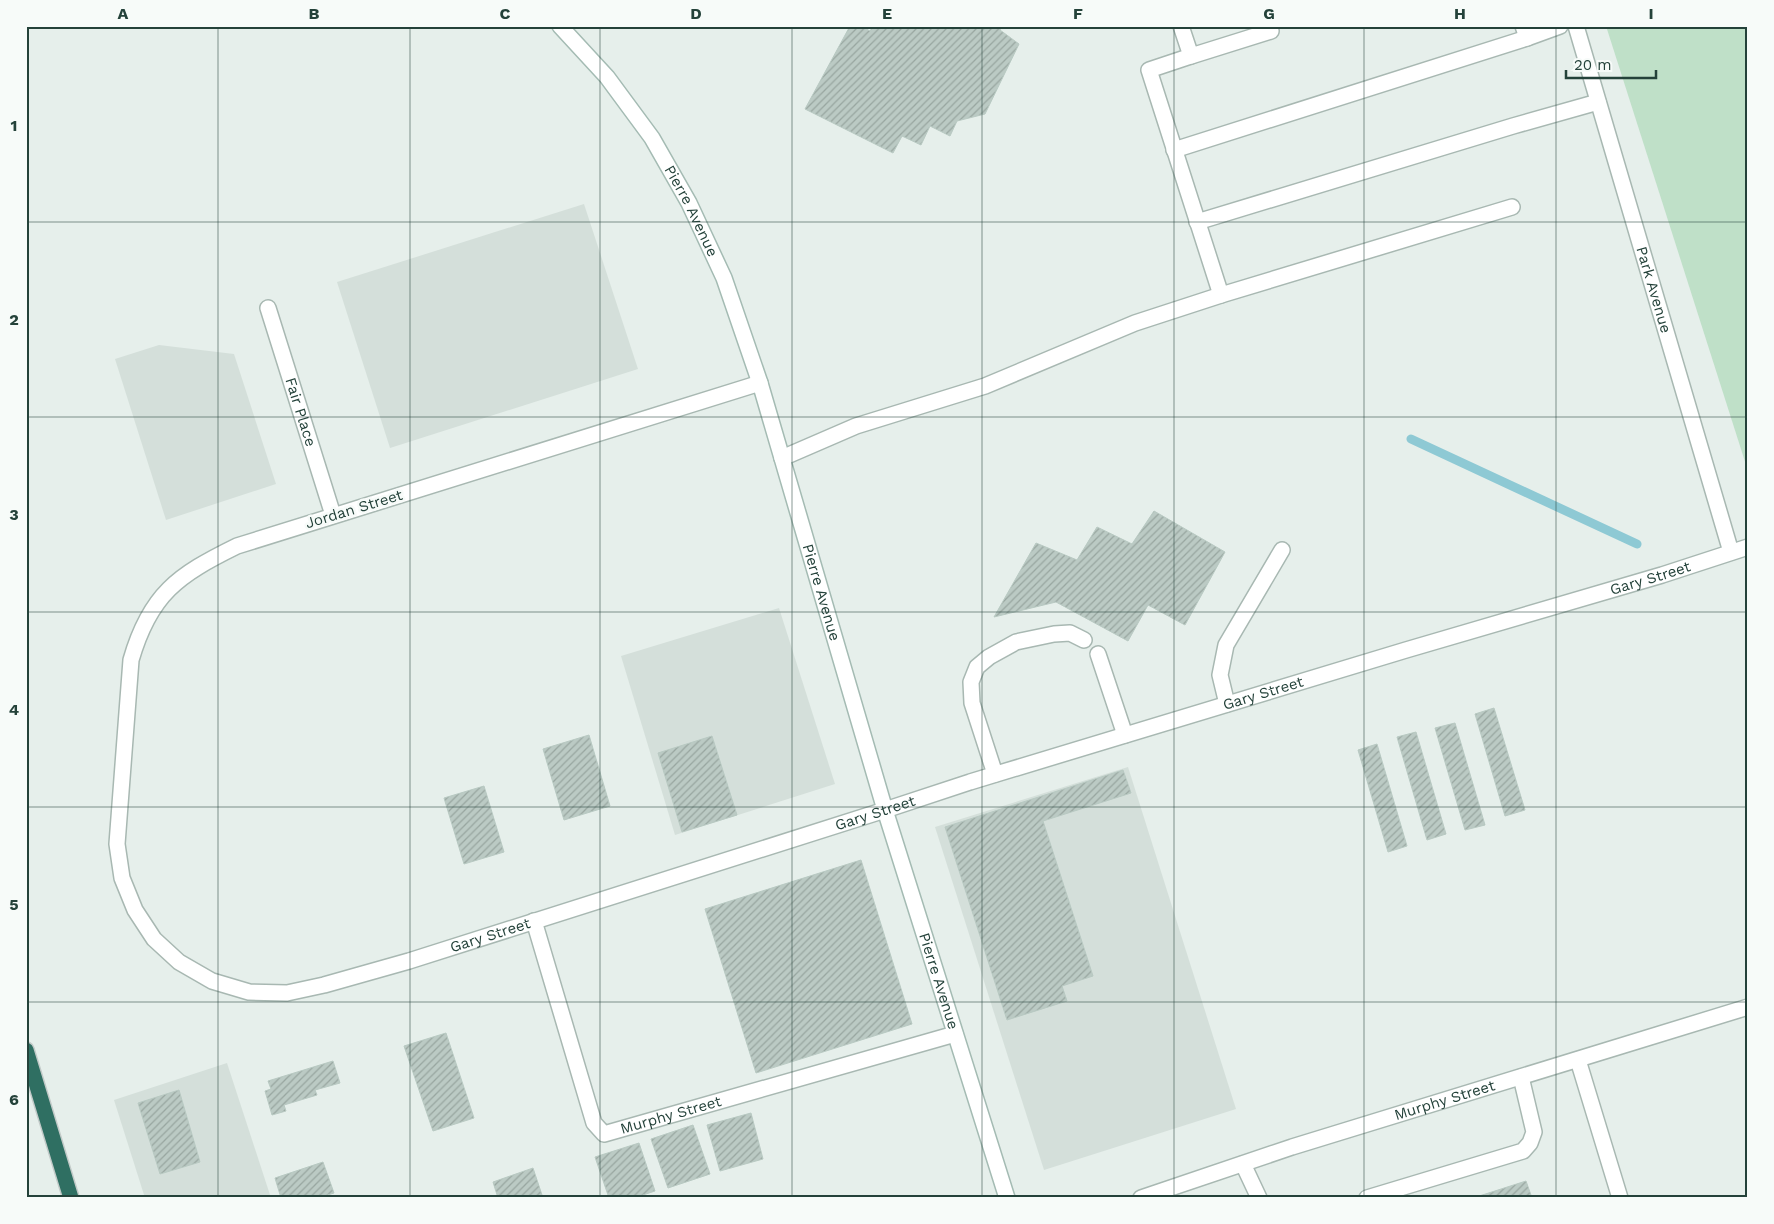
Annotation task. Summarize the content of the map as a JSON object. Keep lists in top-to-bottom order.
{
  "streets": {
    "street": [
      "Pierre Avenue",
      "Park Avenue",
      "Fair Place",
      "Jordan Street",
      "Gary Street",
      "Murphy Street"
    ]
  },
  "crossings": [
    ["Pierre Avenue", "Jordan Street"],
    ["Pierre Avenue", "Gary Street"],
    ["Pierre Avenue", "Murphy Street"],
    ["Park Avenue", "Gary Street"],
    ["Fair Place", "Jordan Street"],
    ["Jordan Street", "Gary Street"],
    ["Gary Street", "Murphy Street"]
  ],
  "scale_bar": "20 m",
  "grid": {
    "columns": [
      "A",
      "B",
      "C",
      "D",
      "E",
      "F",
      "G",
      "H",
      "I"
    ],
    "rows": [
      "1",
      "2",
      "3",
      "4",
      "5",
      "6"
    ]
  }
}
